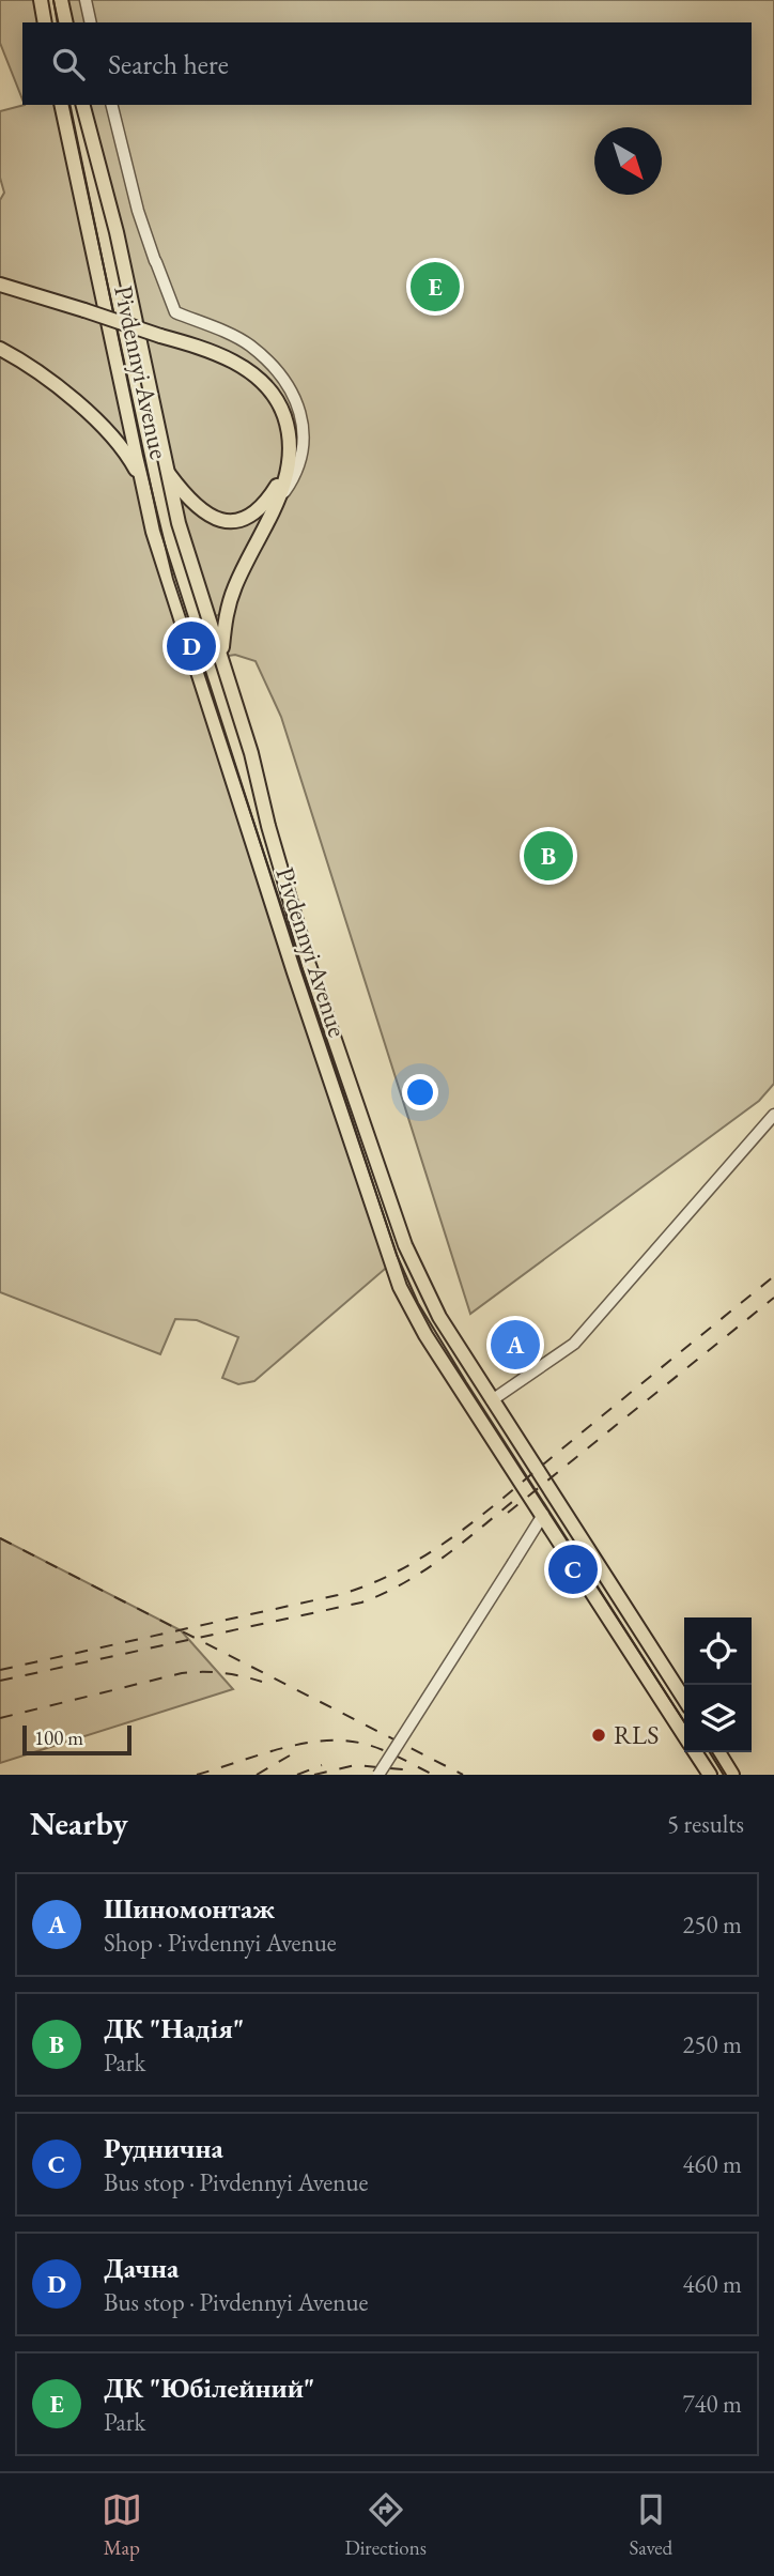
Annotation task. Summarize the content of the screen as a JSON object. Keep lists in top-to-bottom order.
{
  "streets": {
    "main road": ["Pivdennyi Avenue"]
  },
  "places": ["RLS"],
  "scale_bar": "100 m",
  "north": "bottom right",
  "page": {
    "search": "Search here",
    "pins": [
      "E",
      "D",
      "B",
      "A",
      "C"
    ],
    "scale": "100 m",
    "heading": ["Nearby", "5 results"],
    "list": [
      {
        "mark": "A",
        "name": "Шиномонтаж",
        "note": "Shop · Pivdennyi Avenue",
        "value": "250 m"
      },
      {
        "mark": "B",
        "name": "ДК \"Надія\"",
        "note": "Park",
        "value": "250 m"
      },
      {
        "mark": "C",
        "name": "Руднична",
        "note": "Bus stop · Pivdennyi Avenue",
        "value": "460 m"
      },
      {
        "mark": "D",
        "name": "Дачна",
        "note": "Bus stop · Pivdennyi Avenue",
        "value": "460 m"
      },
      {
        "mark": "E",
        "name": "ДК \"Юбілейний\"",
        "note": "Park",
        "value": "740 m"
      }
    ],
    "nav": ["Map", "Directions", "Saved"]
  }
}
